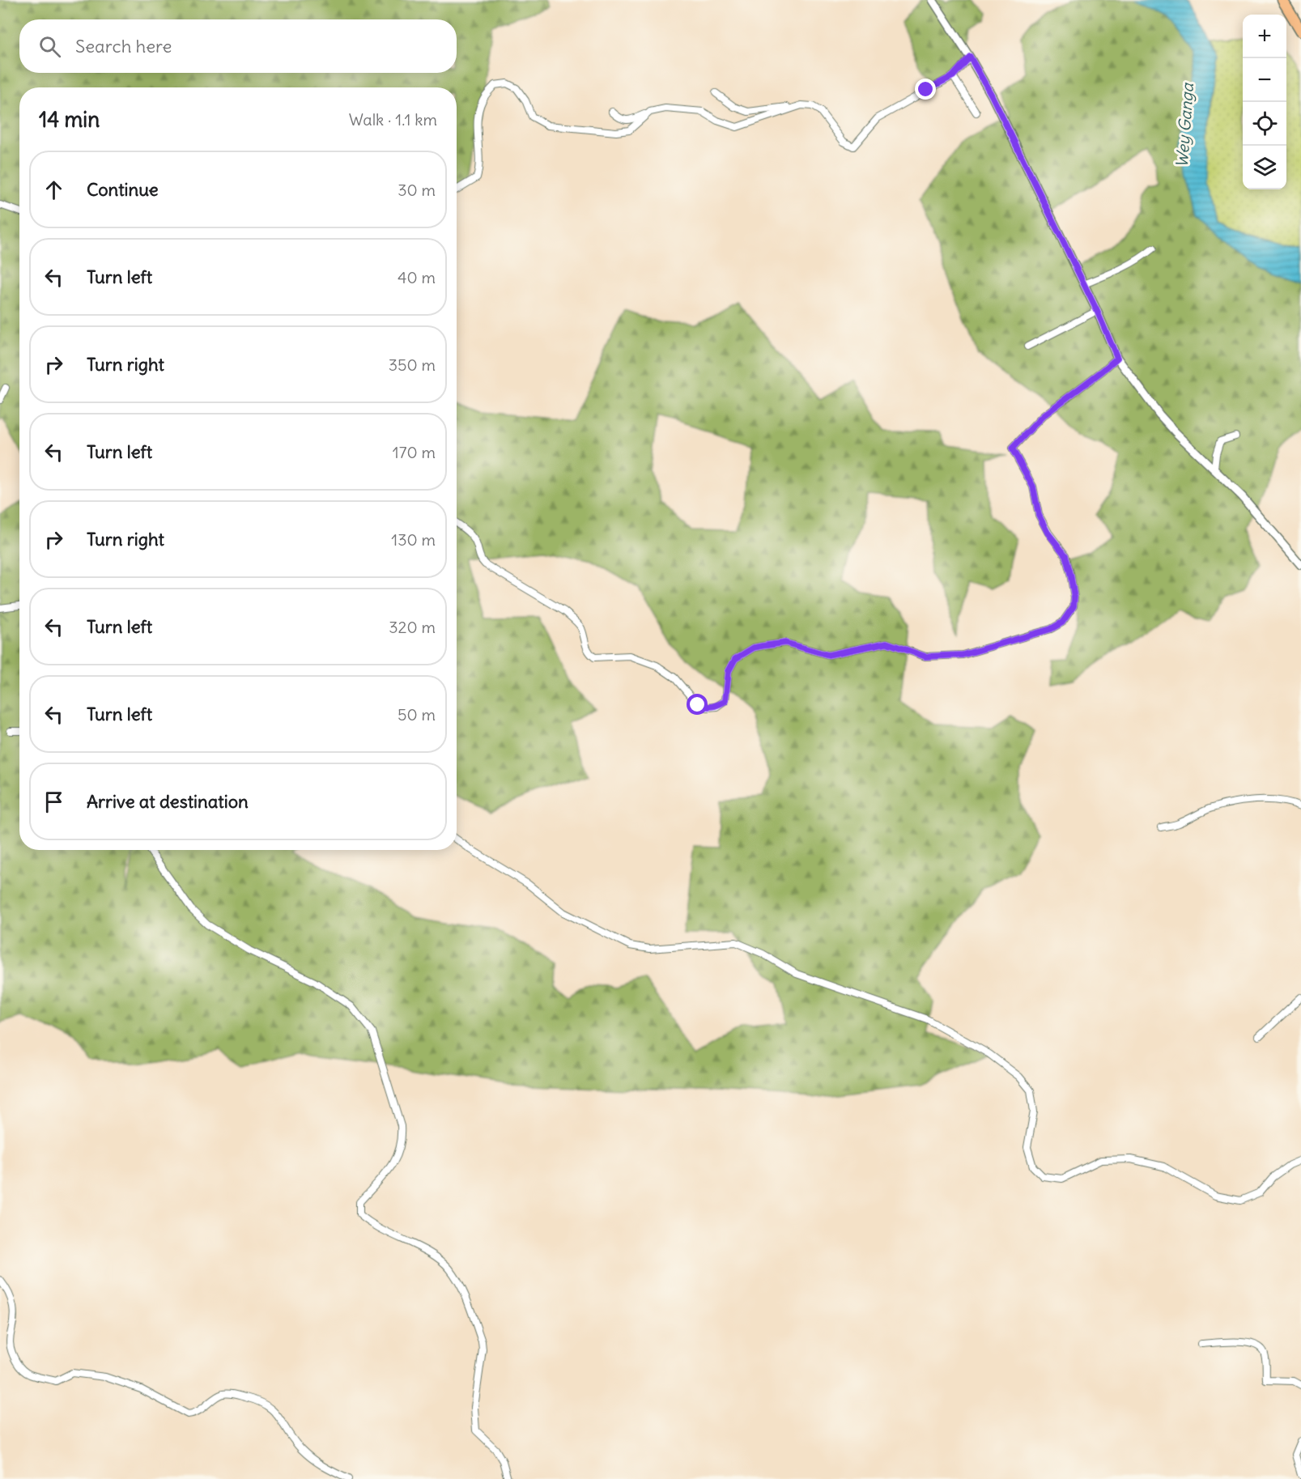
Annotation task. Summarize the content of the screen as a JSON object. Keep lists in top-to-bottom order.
{
  "water": ["Wey Ganga"],
  "page": {
    "map_buttons": ["+", "−"],
    "search": "Search here",
    "heading": ["14 min", "Walk · 1.1 km"],
    "list": [
      ["Continue", "30 m"],
      ["Turn left", "40 m"],
      ["Turn right", "350 m"],
      ["Turn left", "170 m"],
      ["Turn right", "130 m"],
      ["Turn left", "320 m"],
      ["Turn left", "50 m"],
      "Arrive at destination"
    ]
  }
}
